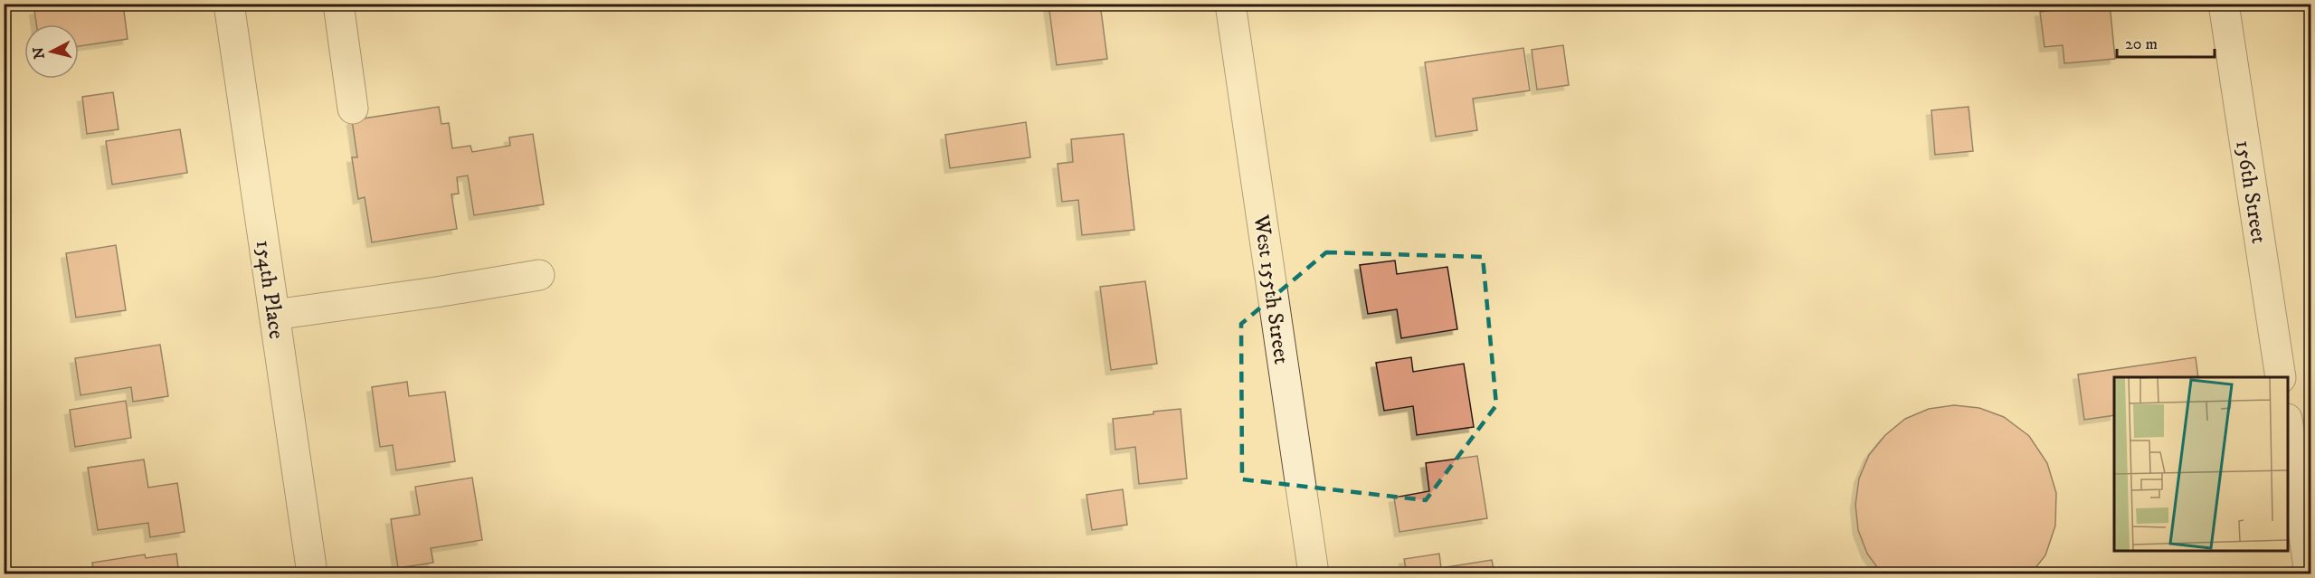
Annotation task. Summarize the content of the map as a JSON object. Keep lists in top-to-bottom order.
{
  "streets": {
    "street": ["156th Street", "154th Place", "West 155th Street"]
  },
  "scale_bar": "20 m",
  "north": "left"
}
